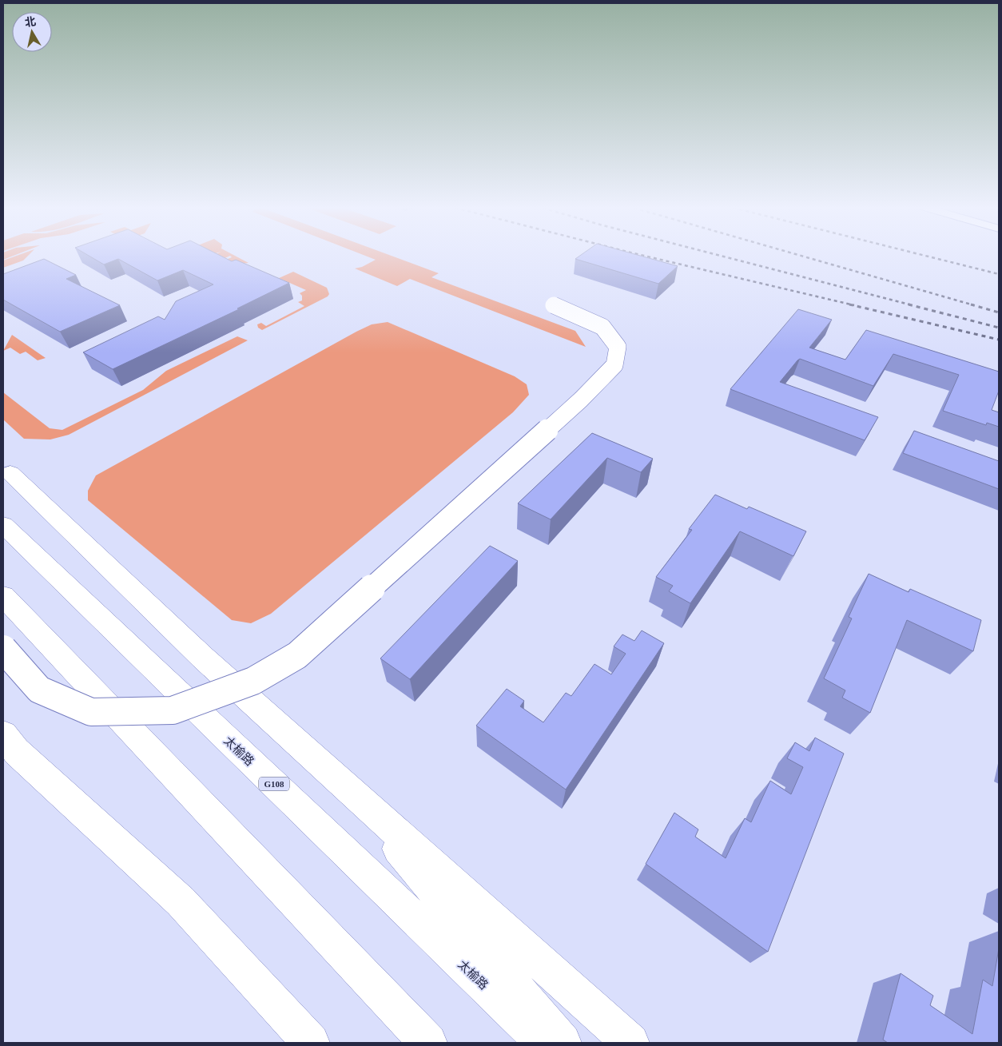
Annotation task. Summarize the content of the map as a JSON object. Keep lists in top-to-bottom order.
{
  "streets": {
    "highway": ["太榆路", "G108"]
  },
  "north": "top"
}
